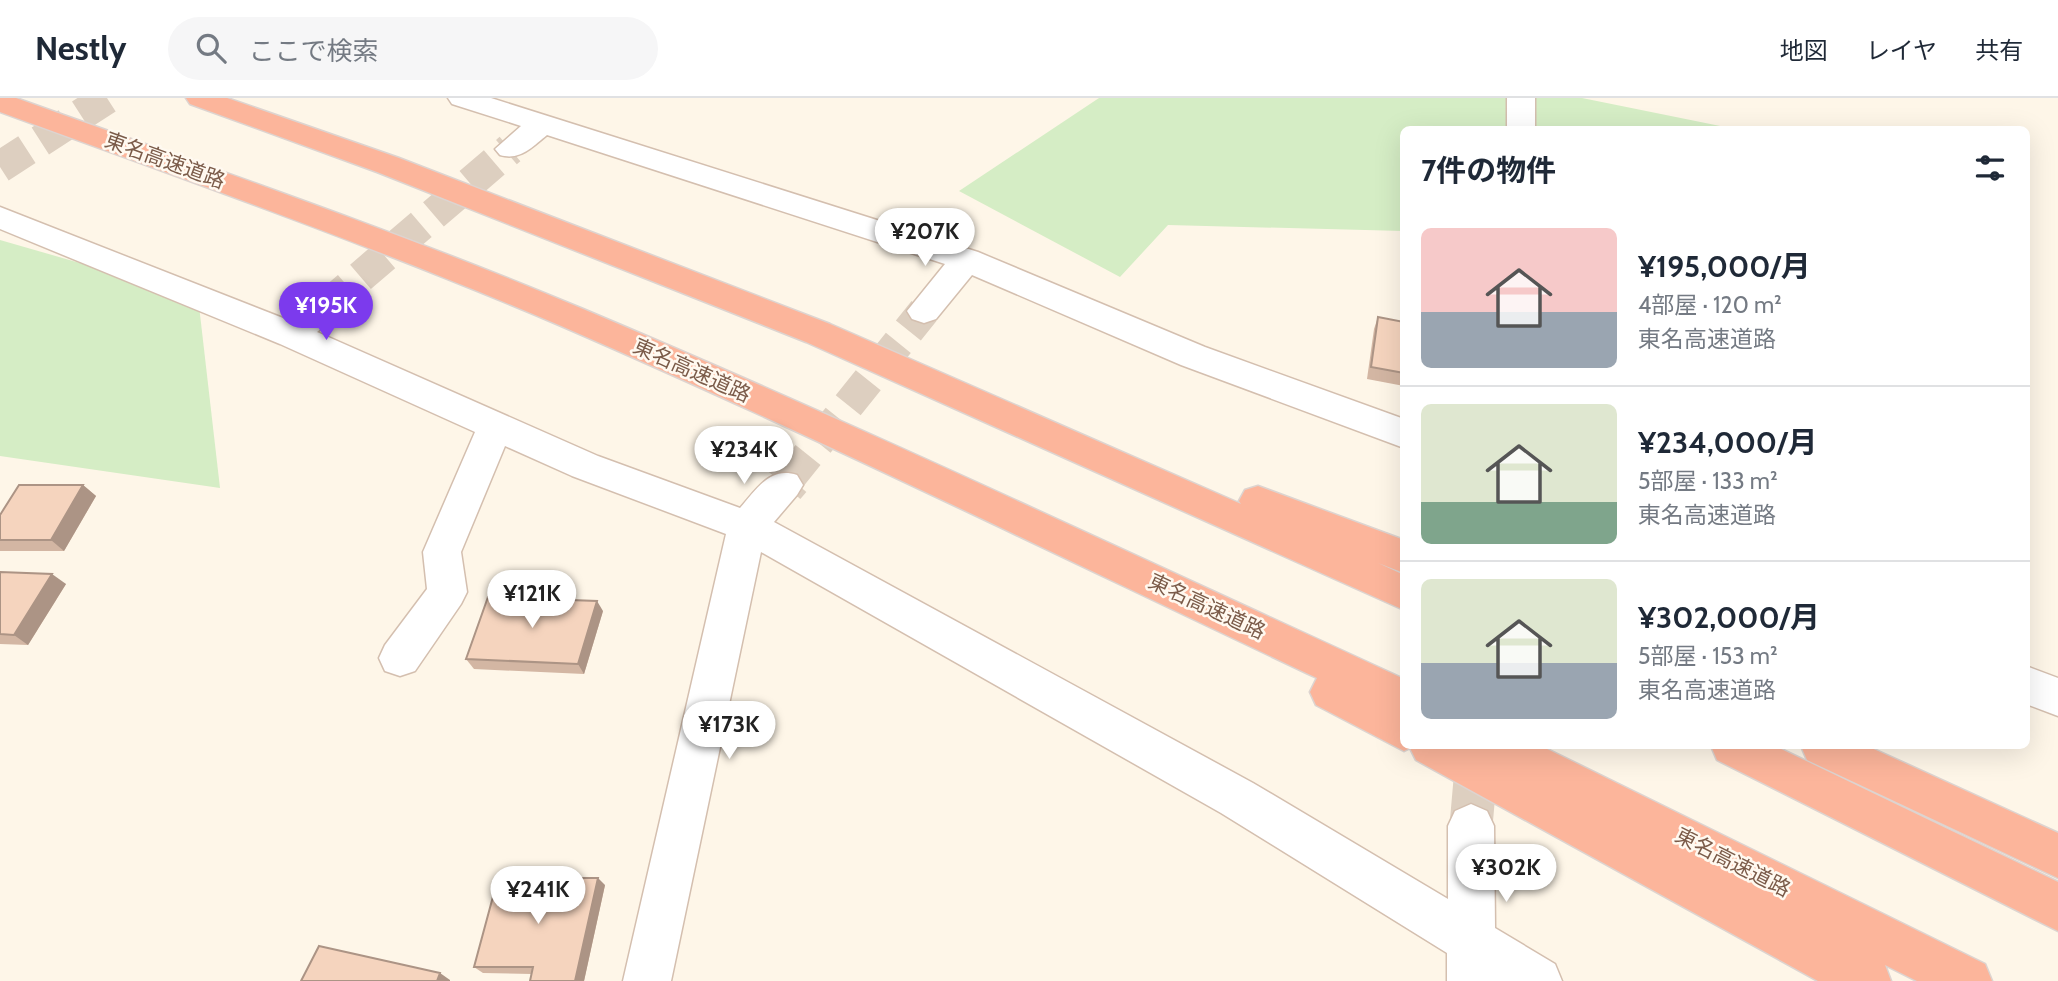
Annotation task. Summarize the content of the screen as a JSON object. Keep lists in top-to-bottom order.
{
  "streets": {
    "highway": ["東名高速道路"]
  },
  "page": {
    "header": "Nestly",
    "search": "ここで検索",
    "nav": ["地図", "レイヤ", "共有"],
    "heading": "7件の物件",
    "price": [
      "¥207K",
      "¥195K",
      "¥234K",
      "¥121K",
      "¥173K",
      "¥302K",
      "¥241K"
    ],
    "list": [
      {
        "name": "¥195,000/月",
        "note": "4部屋 · 120 m² · 東名高速道路"
      },
      {
        "name": "¥234,000/月",
        "note": "5部屋 · 133 m² · 東名高速道路"
      },
      {
        "name": "¥302,000/月",
        "note": "5部屋 · 153 m² · 東名高速道路"
      }
    ]
  }
}
